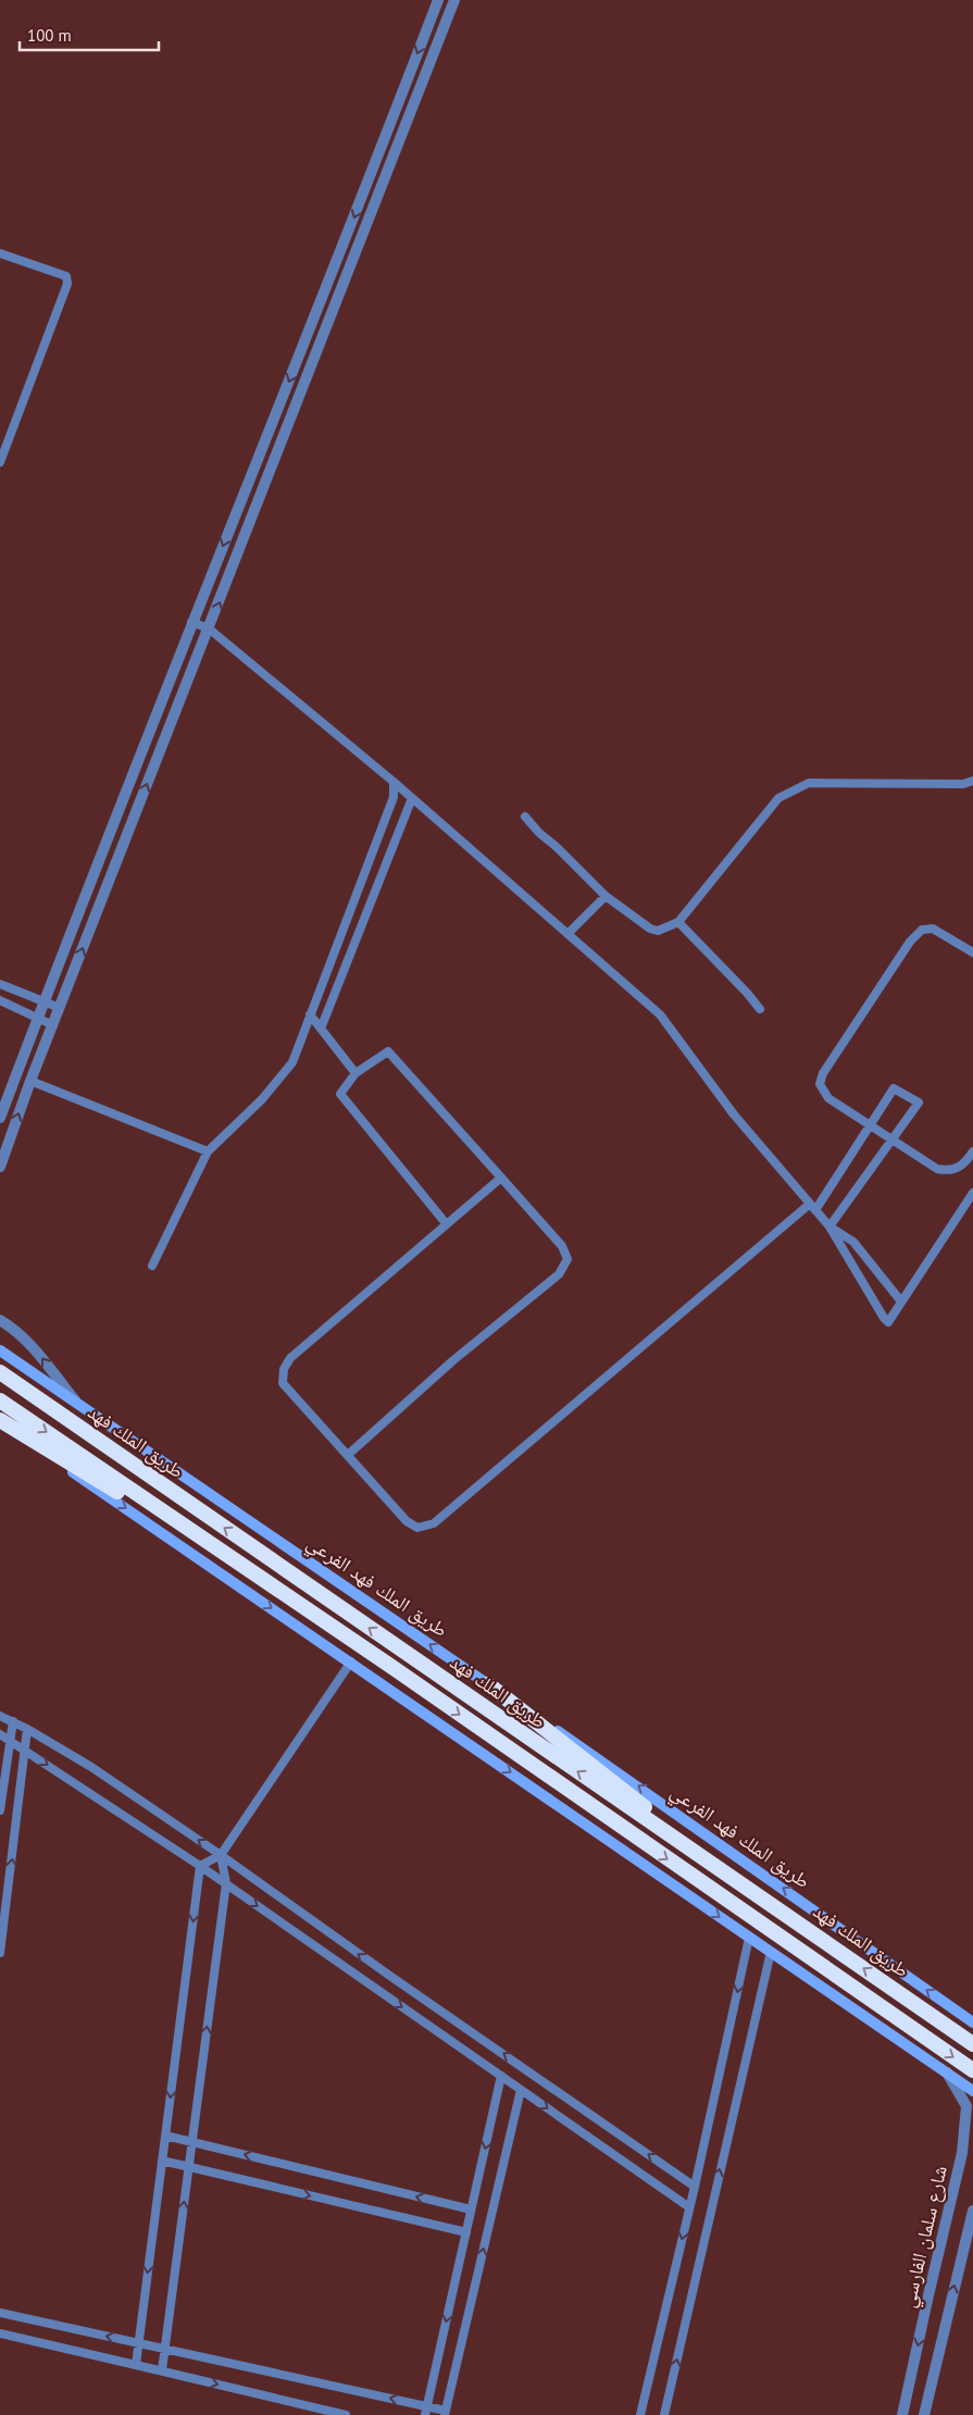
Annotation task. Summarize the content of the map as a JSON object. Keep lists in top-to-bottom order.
{
  "streets": {
    "highway": ["طريق الملك فهد"],
    "main road": ["طريق الملك فهد الفرعي"],
    "street": ["شارع سلمان الفارسي"]
  },
  "scale_bar": "100 m"
}
